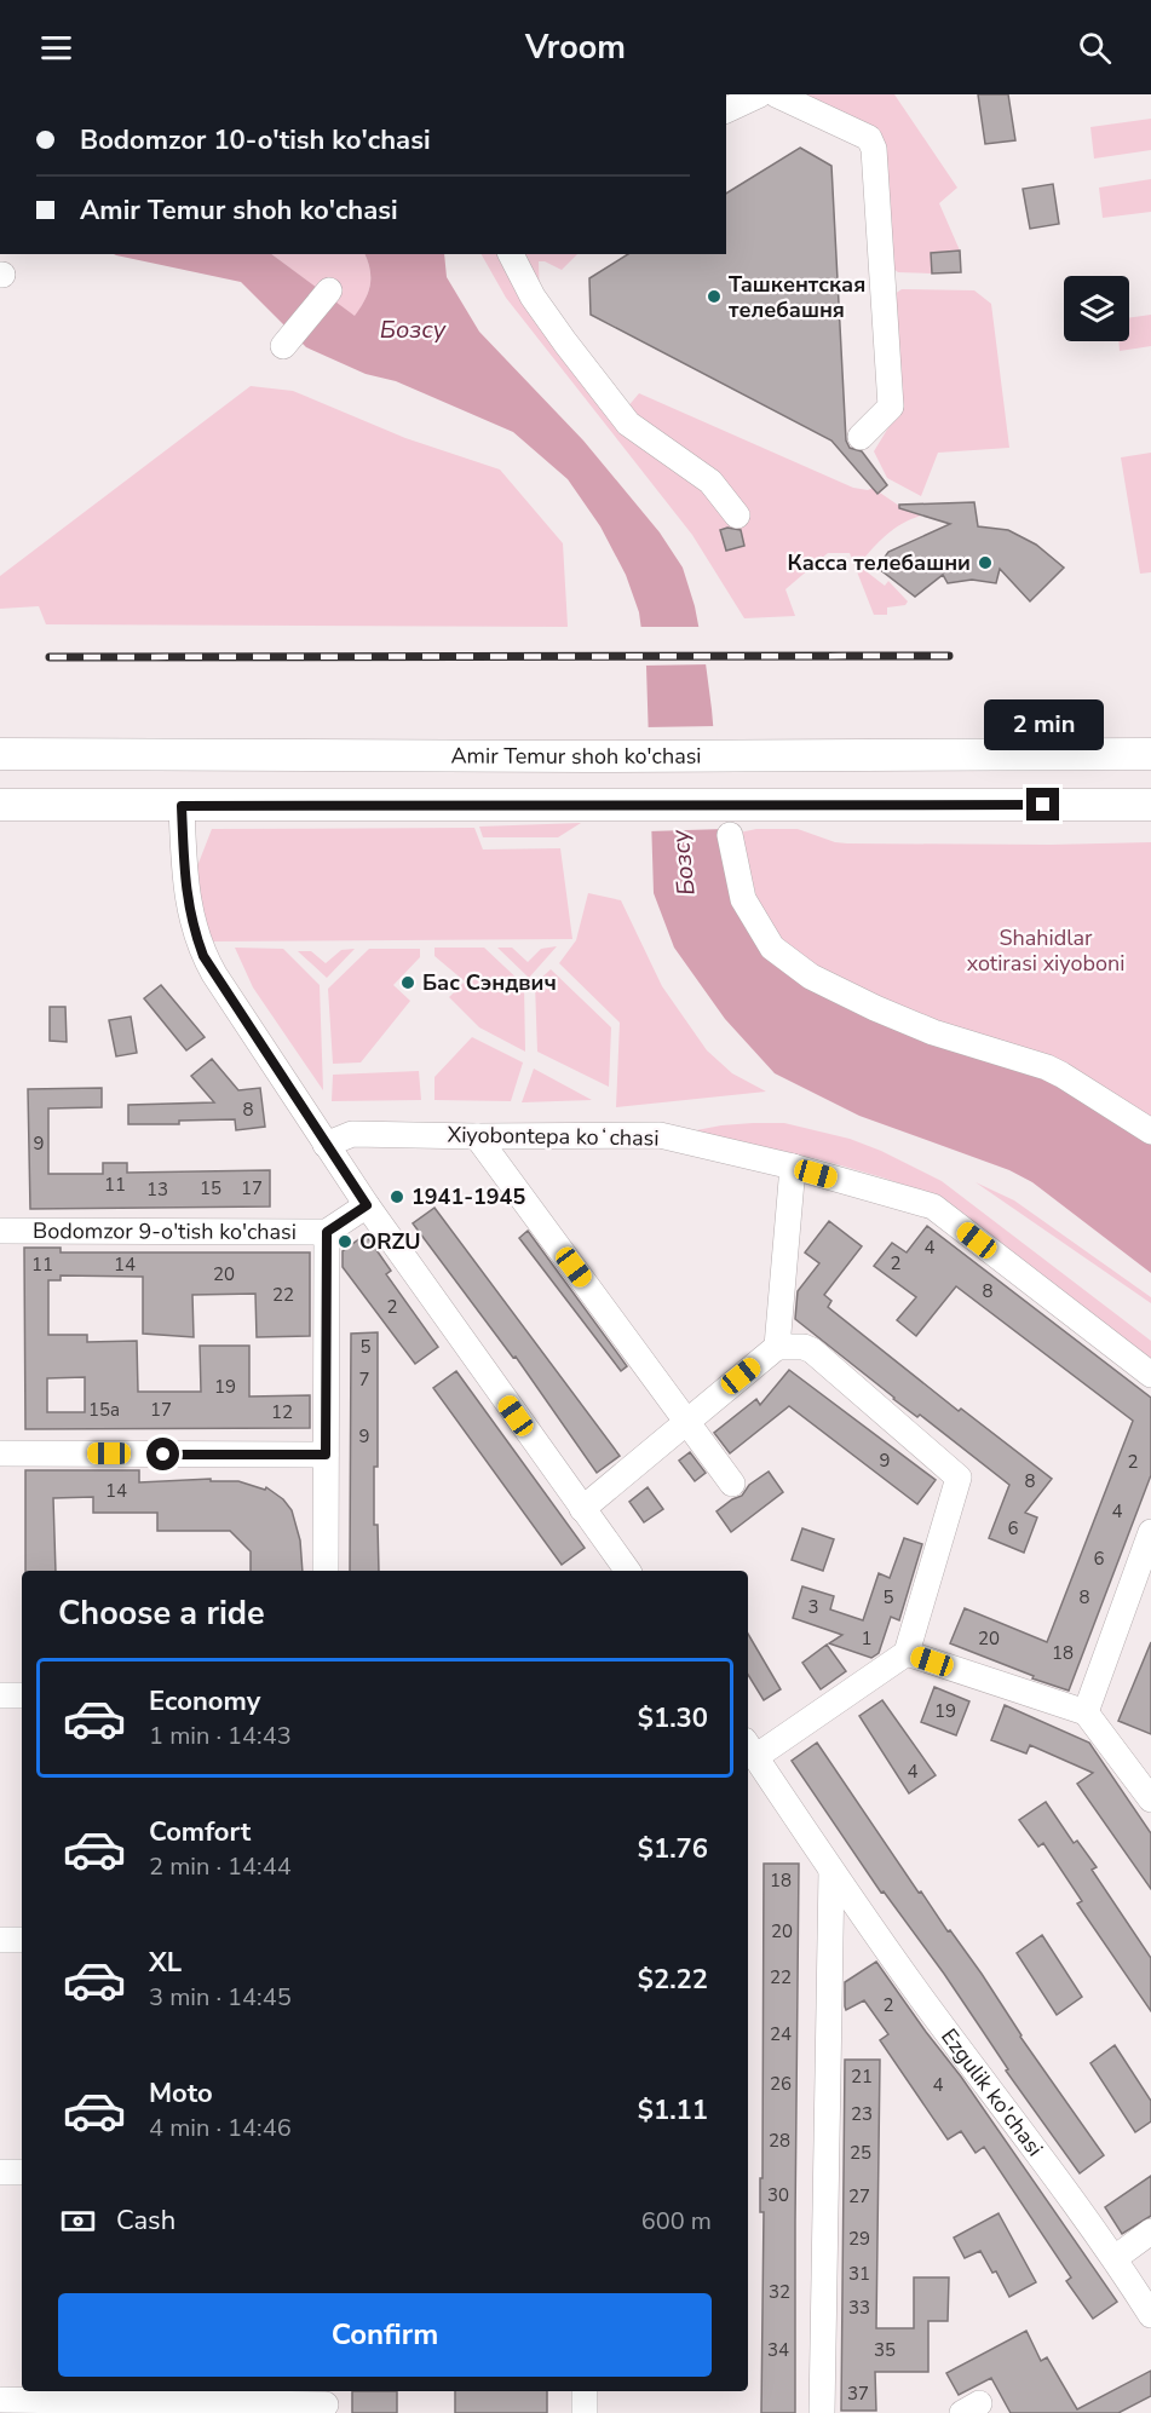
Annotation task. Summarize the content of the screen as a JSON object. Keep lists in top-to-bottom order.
{
  "streets": {
    "main road": ["Amir Temur shoh ko'chasi"],
    "street": ["Xiyobontepa koʻchasi", "Bodomzor 9-o'tish ko'chasi", "Ezgulik ko'chasi"]
  },
  "water": ["Бозсу"],
  "parks": ["Shahidlar xotirasi xiyoboni"],
  "places": [
    "Ташкентская телебашня",
    "Касса телебашни",
    "Бас Сэндвич",
    "1941-1945",
    "ORZU"
  ],
  "house_numbers": [
    "8",
    "9",
    "11",
    "15",
    "17",
    "13",
    "4",
    "2",
    "11",
    "14",
    "20",
    "8",
    "22",
    "2",
    "5",
    "7",
    "19",
    "15a",
    "17",
    "12",
    "9",
    "9",
    "2",
    "8",
    "14",
    "4",
    "6",
    "6",
    "5",
    "8",
    "3",
    "1",
    "20",
    "18",
    "19",
    "4",
    "18",
    "20",
    "22",
    "2",
    "24",
    "21",
    "26",
    "4",
    "23",
    "28",
    "25",
    "30",
    "27",
    "29",
    "31",
    "32",
    "33",
    "34",
    "35",
    "37"
  ],
  "page": {
    "header": "Vroom",
    "banner": ["Bodomzor 10-o'tish ko'chasi", "Amir Temur shoh ko'chasi"],
    "bubble": "2 min",
    "heading": "Choose a ride",
    "list": [
      {
        "name": "Economy",
        "note": "1 min · 14:43",
        "value": "$1.30"
      },
      {
        "name": "Comfort",
        "note": "2 min · 14:44",
        "value": "$1.76"
      },
      {
        "name": "XL",
        "note": "3 min · 14:45",
        "value": "$2.22"
      },
      {
        "name": "Moto",
        "note": "4 min · 14:46",
        "value": "$1.11"
      }
    ],
    "pay": ["Cash", "600 m"],
    "buttons": "Confirm"
  }
}
